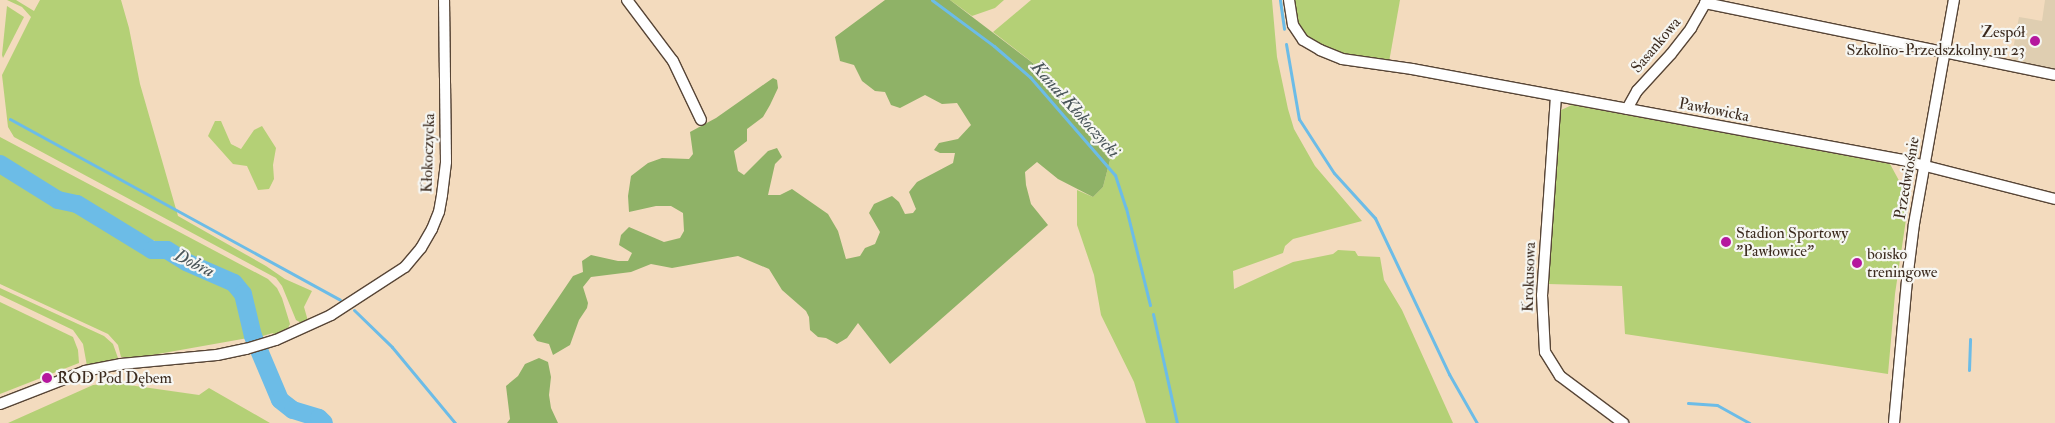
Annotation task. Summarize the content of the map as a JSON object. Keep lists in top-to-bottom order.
{
  "streets": {
    "street": [
      "Sasankowa",
      "Pawłowicka",
      "Kłokoczycka",
      "Przedwiośnie",
      "Krokusowa"
    ]
  },
  "crossings": [
    ["Sasankowa", "Pawłowicka"],
    ["Pawłowicka", "Przedwiośnie"],
    ["Pawłowicka", "Krokusowa"]
  ],
  "water": ["Kanał Kłokoczycki", "Dobra"],
  "places": [
    "Zespół Szkolno-Przedszkolny nr 23",
    "Stadion Sportowy \"Pawłowice\"",
    "boisko treningowe",
    "ROD Pod Dębem"
  ]
}
